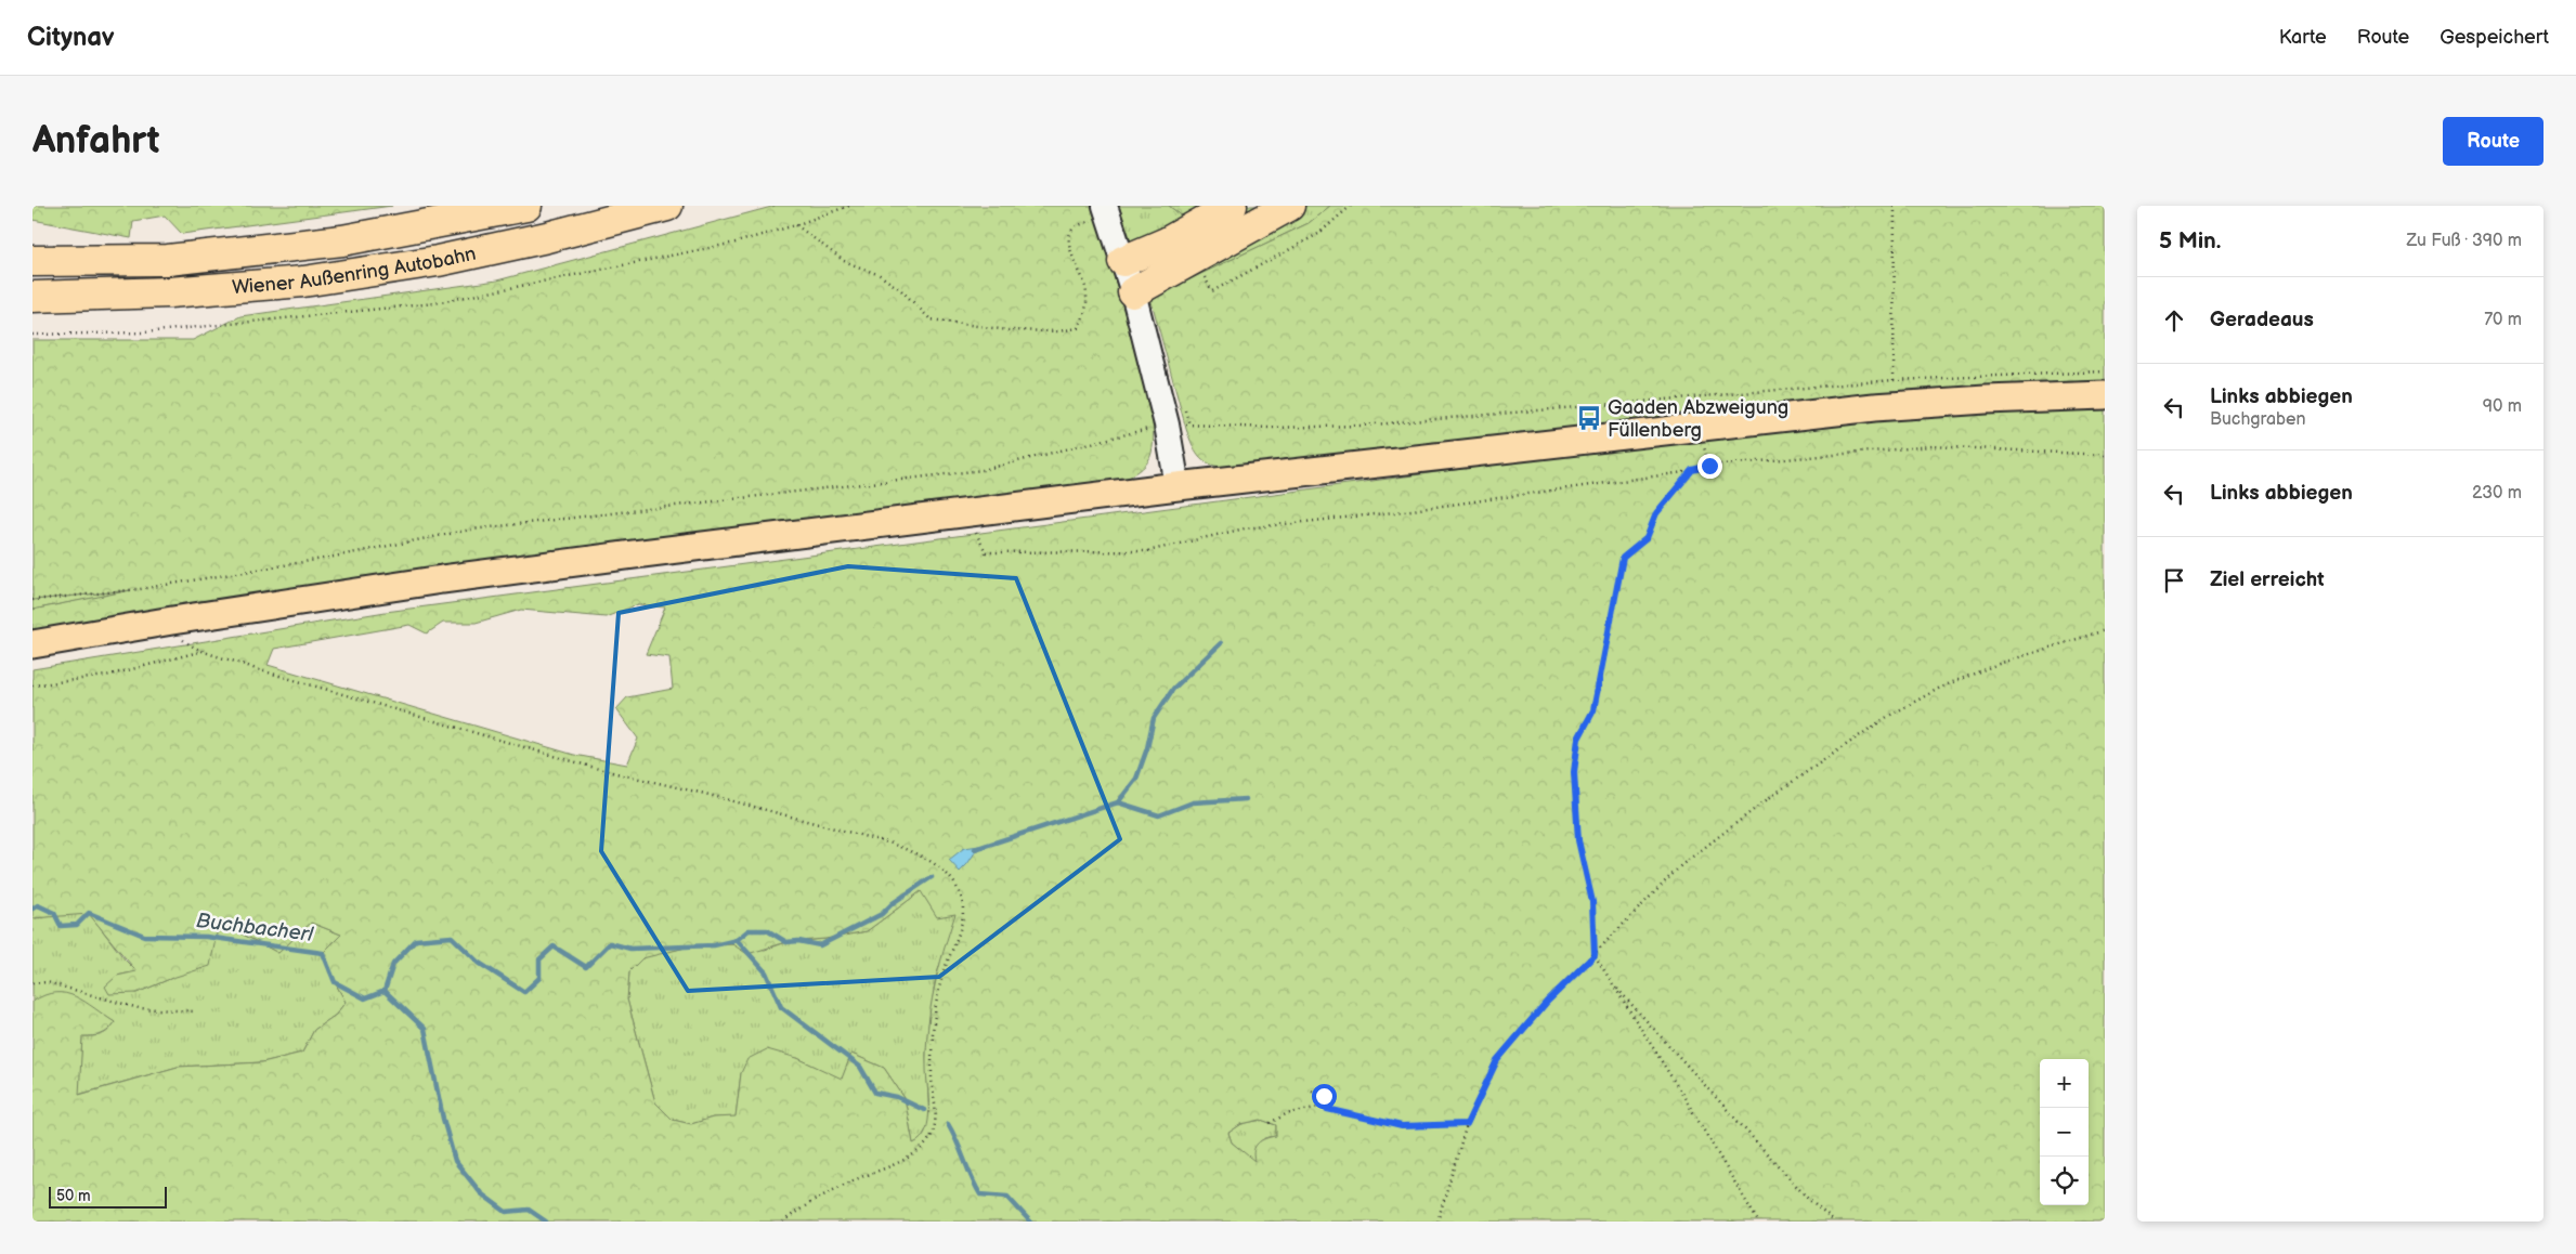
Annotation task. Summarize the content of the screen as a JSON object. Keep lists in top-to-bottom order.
{
  "streets": {
    "highway": ["Wiener Außenring Autobahn"]
  },
  "water": ["Buchbacherl"],
  "places": {
    "bus stop": ["Gaaden Abzweigung Füllenberg"]
  },
  "scale_bar": "50 m",
  "page": {
    "header": "Citynav",
    "nav": ["Karte", "Route", "Gespeichert"],
    "buttons": "Route",
    "title": "Anfahrt",
    "heading": ["5 Min.", "Zu Fuß · 390 m"],
    "list": [
      ["Geradeaus", "70 m"],
      ["Links abbiegen", "Buchgraben", "90 m"],
      ["Links abbiegen", "230 m"],
      "Ziel erreicht"
    ],
    "map_buttons": ["+", "−"],
    "scale": "50 m"
  }
}
